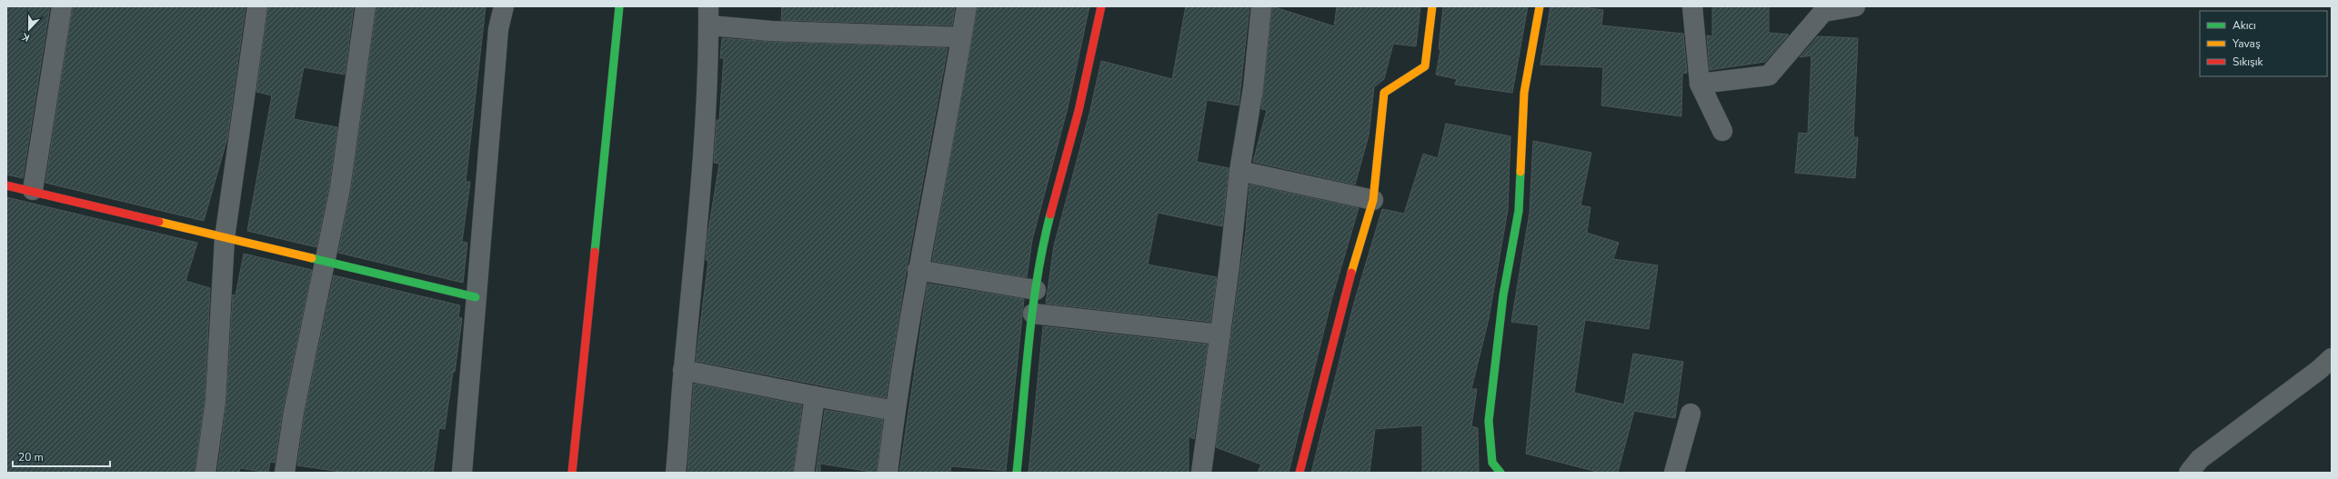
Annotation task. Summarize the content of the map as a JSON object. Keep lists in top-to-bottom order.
{
  "legend": ["Akıcı", "Yavaş", "Sıkışık"],
  "scale_bar": "20 m",
  "north": "bottom"
}
